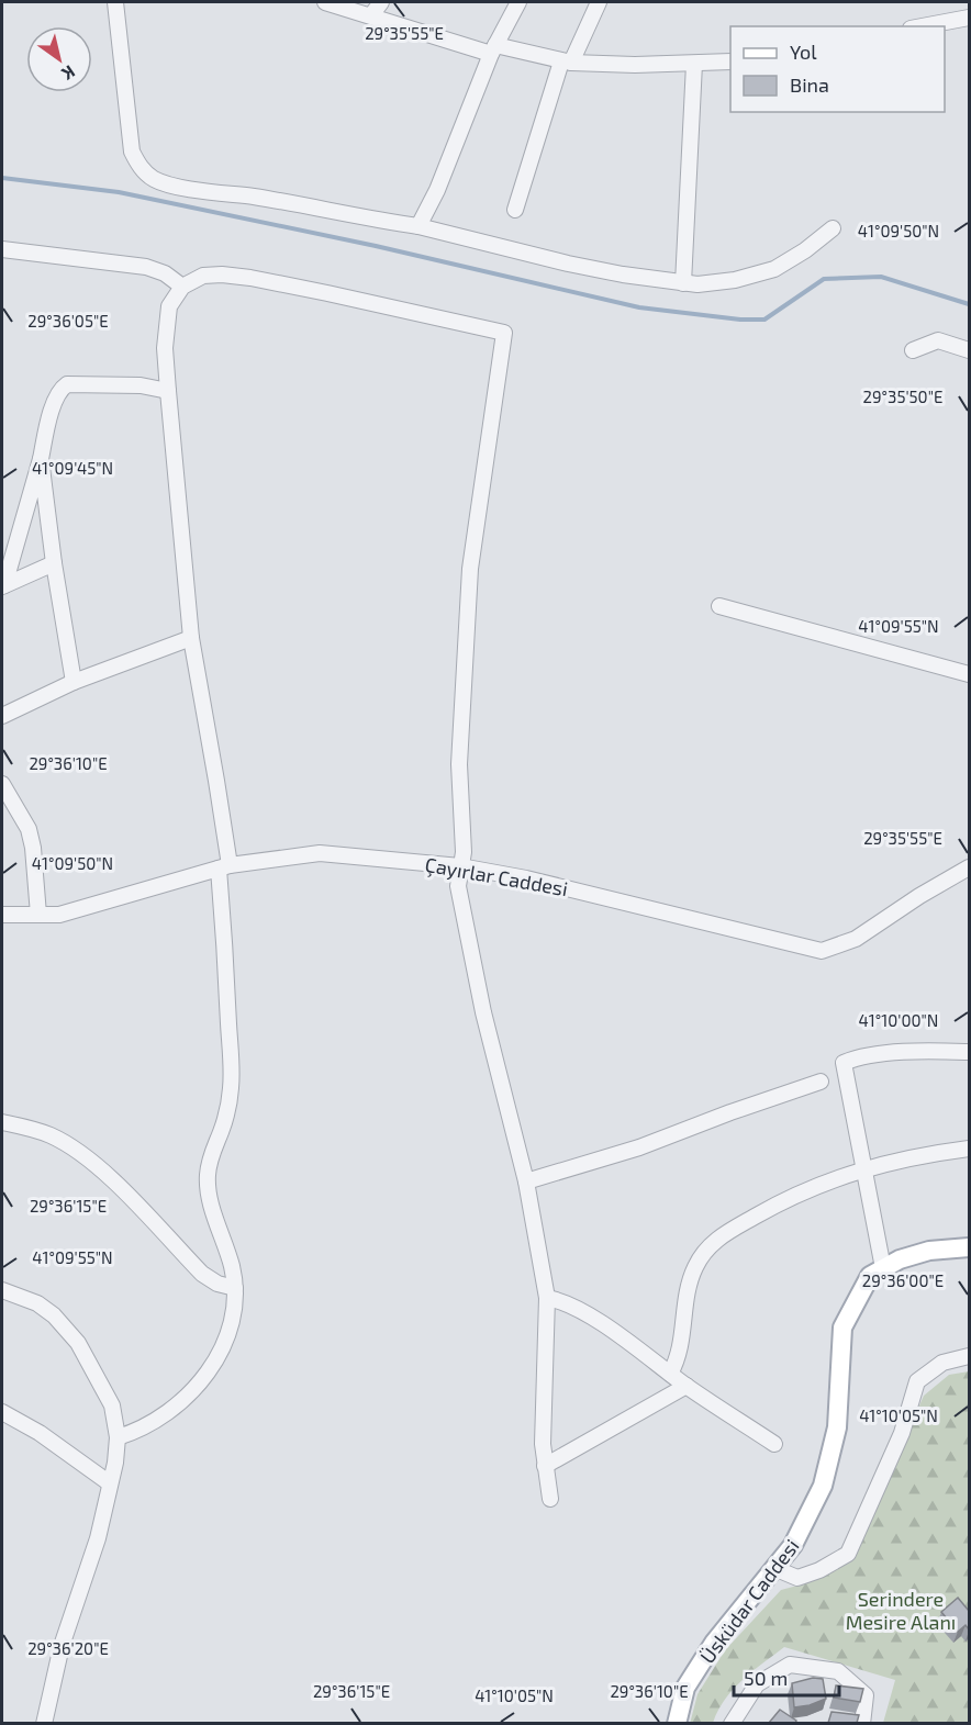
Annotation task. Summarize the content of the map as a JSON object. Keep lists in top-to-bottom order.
{
  "streets": {
    "main road": ["Üsküdar Caddesi"],
    "street": ["Çayırlar Caddesi"]
  },
  "parks": ["Serindere Mesire Alanı"],
  "legend": ["Yol", "Bina"],
  "scale_bar": "50 m",
  "north": "bottom right",
  "coordinates": [
    "29°35'55\"E",
    "41°09'50\"N",
    "29°36'05\"E",
    "29°35'50\"E",
    "41°09'45\"N",
    "41°09'55\"N",
    "29°36'10\"E",
    "41°10'00\"N",
    "29°36'15\"E",
    "29°36'00\"E",
    "41°10'05\"N",
    "29°36'20\"E"
  ]
}
